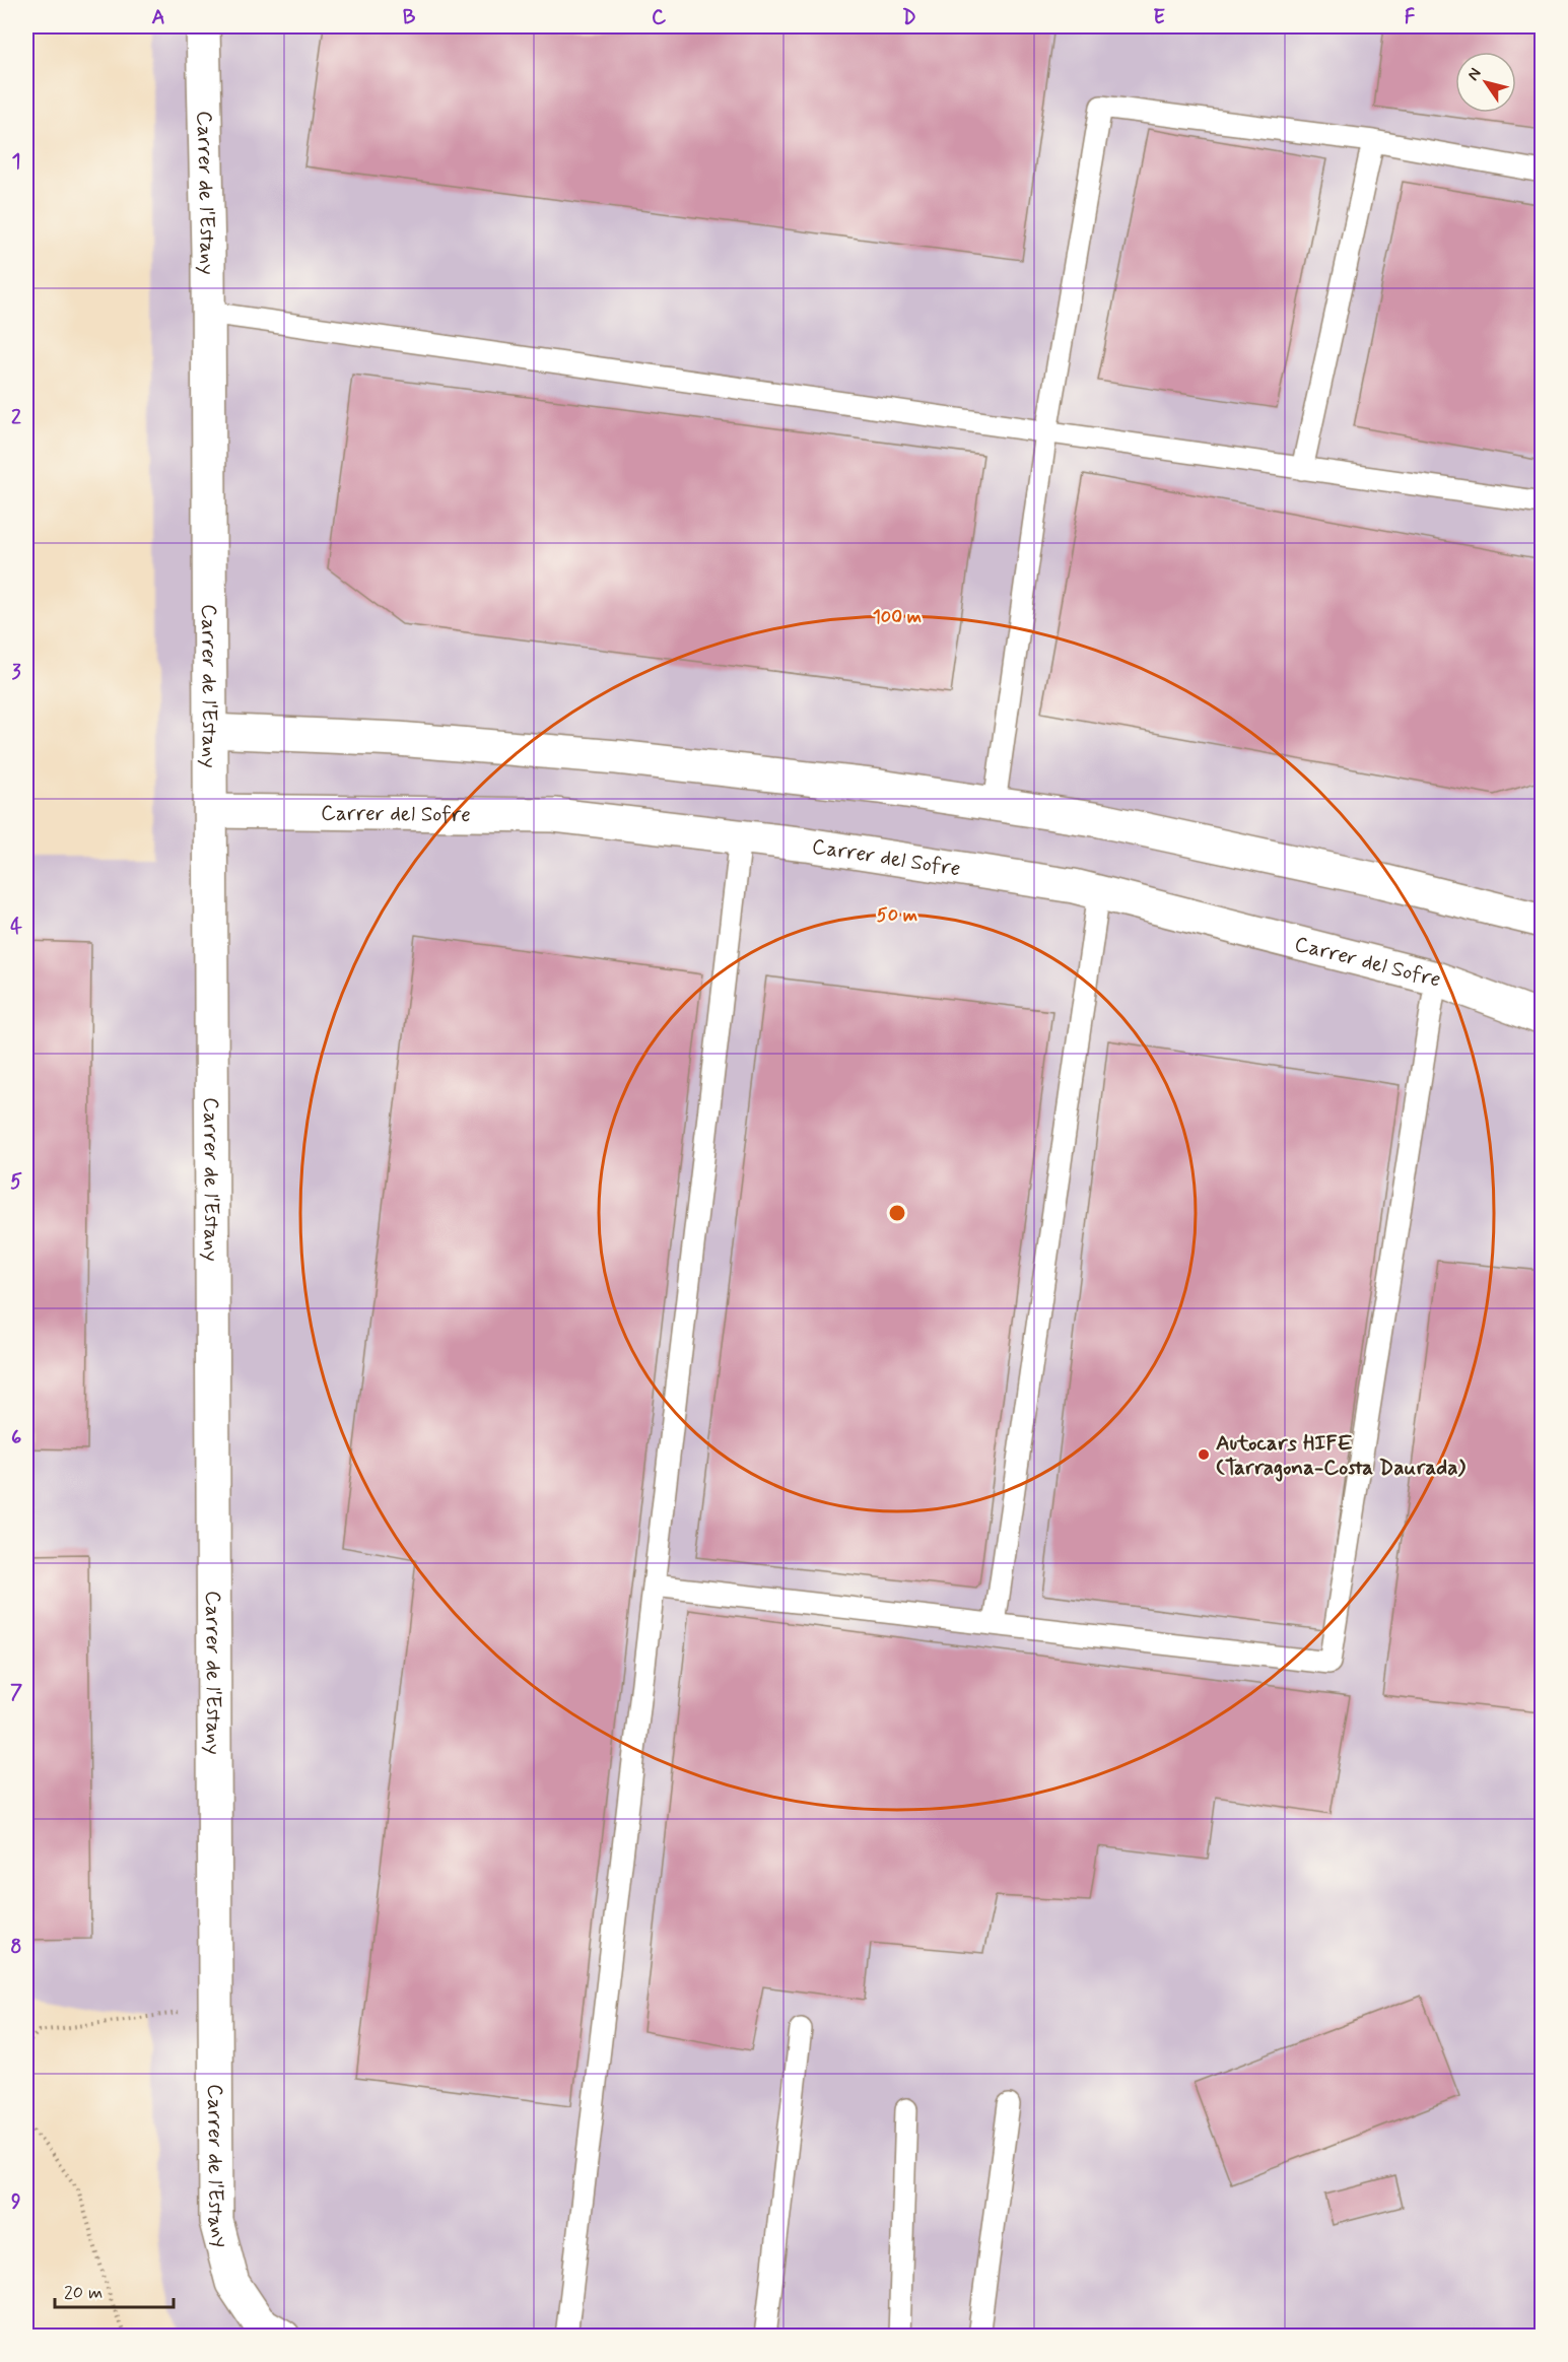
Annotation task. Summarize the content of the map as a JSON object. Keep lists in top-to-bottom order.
{
  "streets": {
    "street": ["Carrer de l'Estany", "Carrer del Sofre"]
  },
  "crossings": [
    ["Carrer de l'Estany", "Carrer del Sofre"]
  ],
  "places": ["Autocars HIFE (Tarragona-Costa Daurada)"],
  "scale_bar": "20 m",
  "north": "top left",
  "grid": {
    "columns": [
      "A",
      "B",
      "C",
      "D",
      "E",
      "F"
    ],
    "rows": [
      "1",
      "2",
      "3",
      "4",
      "5",
      "6",
      "7",
      "8",
      "9"
    ]
  },
  "rings": ["100 m", "50 m"]
}
